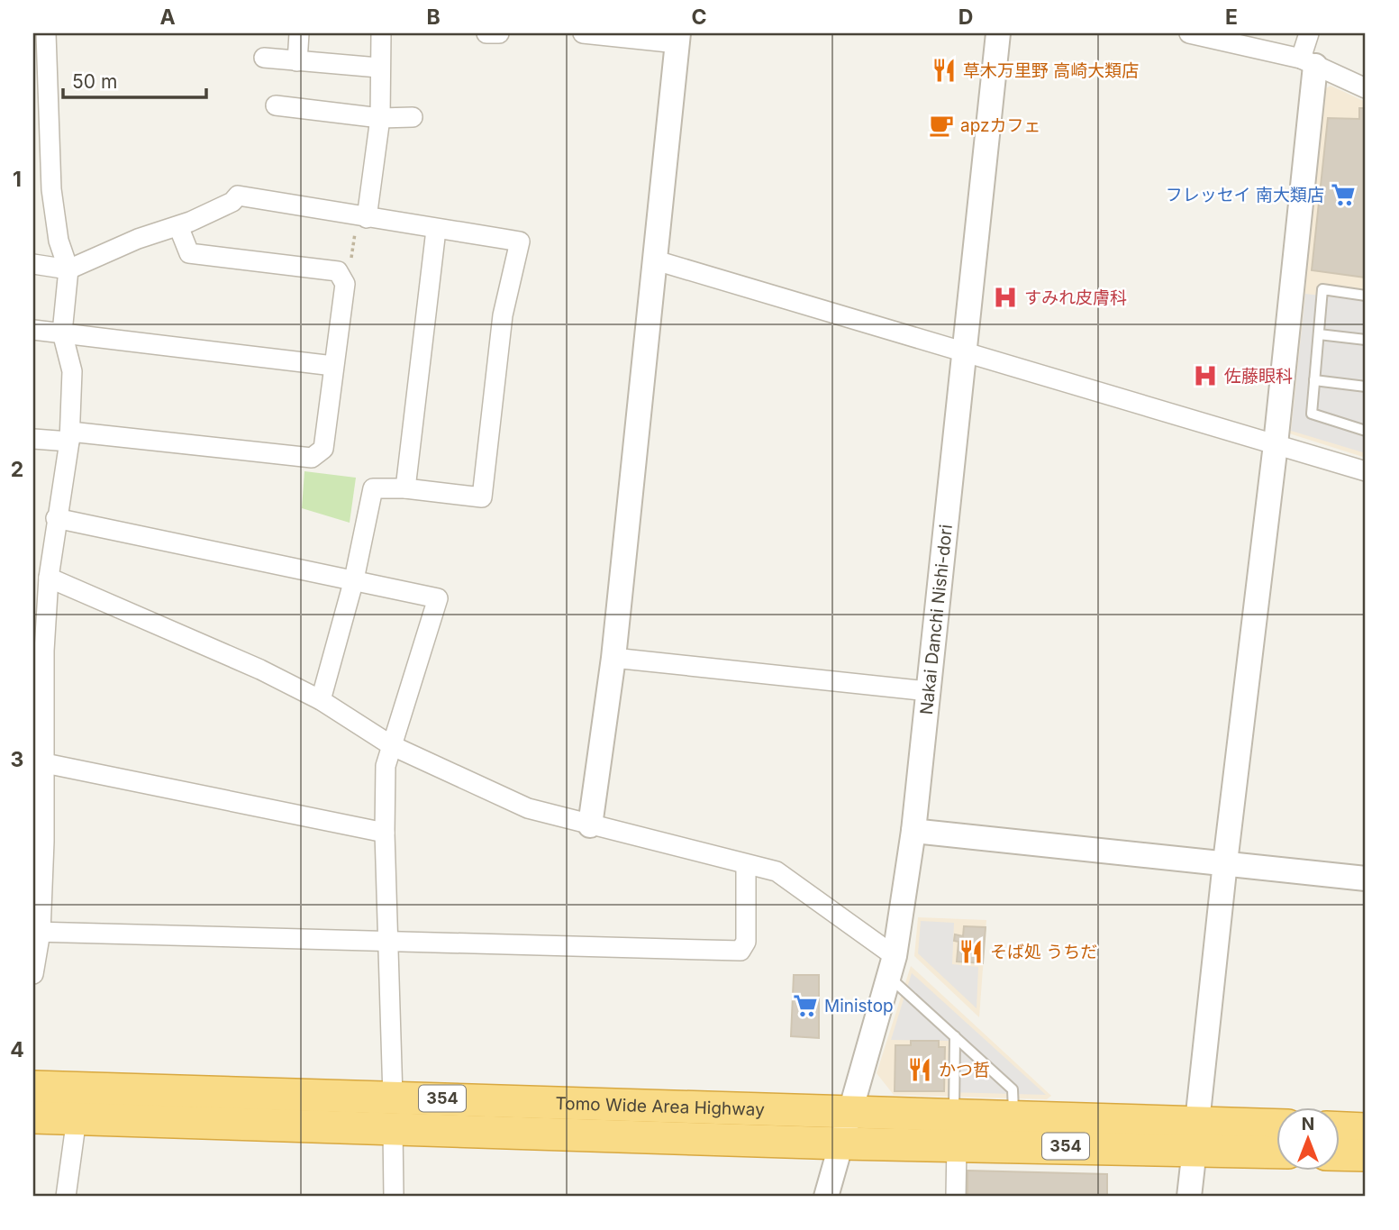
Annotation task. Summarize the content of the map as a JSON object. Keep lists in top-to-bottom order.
{
  "streets": {
    "highway": ["354", "Tomo Wide Area Highway"],
    "street": ["Nakai Danchi Nishi-dori"]
  },
  "crossings": [
    ["Nakai Danchi Nishi-dori", "Tomo Wide Area Highway"]
  ],
  "places": {
    "restaurant": ["草木万里野 高崎大類店", "そば処 うちだ", "かつ哲"],
    "cafe": ["apzカフェ"],
    "supermarket": ["フレッセイ 南大類店", "Ministop"],
    "hospital": ["すみれ皮膚科", "佐藤眼科"]
  },
  "scale_bar": "50 m",
  "north": "top",
  "grid": {
    "columns": [
      "A",
      "B",
      "C",
      "D",
      "E"
    ],
    "rows": [
      "1",
      "2",
      "3",
      "4"
    ]
  }
}
